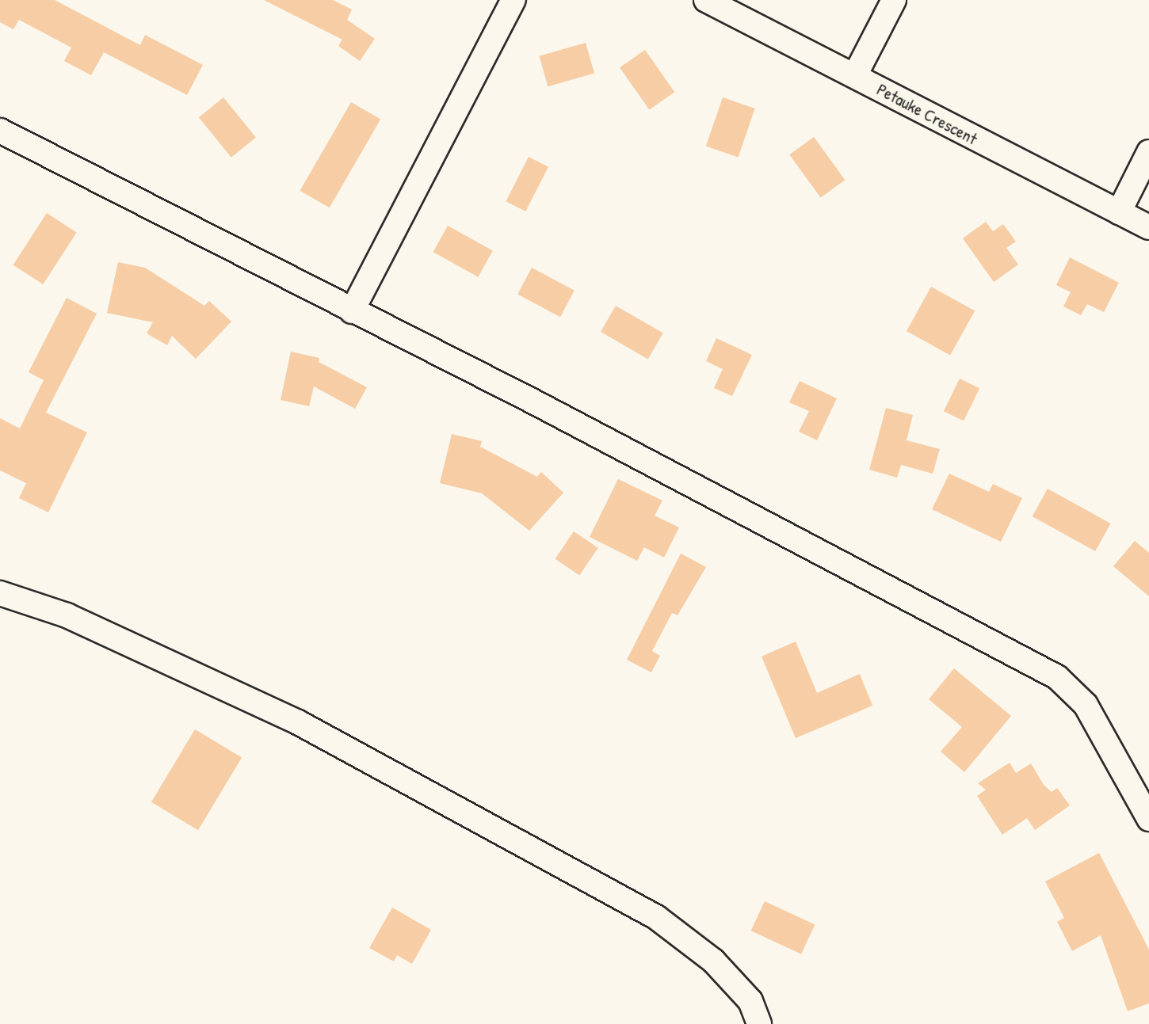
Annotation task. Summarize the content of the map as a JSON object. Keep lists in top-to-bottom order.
{
  "streets": {
    "street": ["Petauke Crescent"]
  }
}
